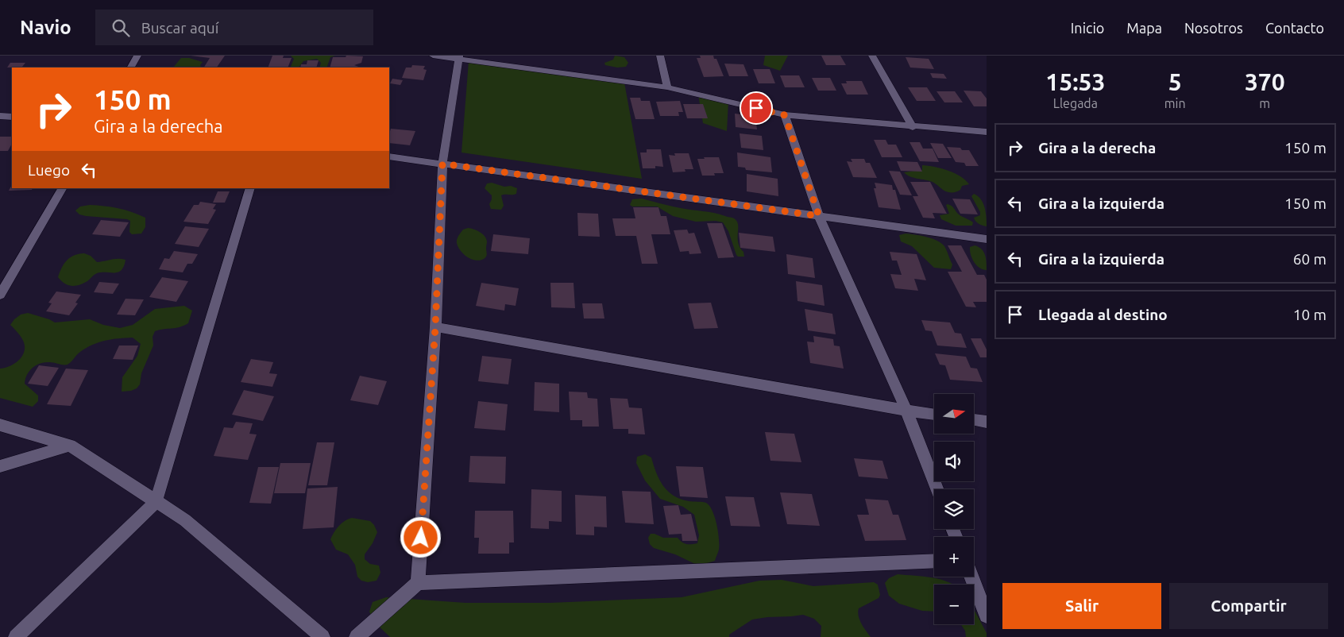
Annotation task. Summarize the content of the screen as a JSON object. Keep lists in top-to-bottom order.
{
  "north": "right",
  "page": {
    "header": "Navio",
    "search": "Buscar aquí",
    "nav": [
      "Inicio",
      "Mapa",
      "Nosotros",
      "Contacto"
    ],
    "eta": [
      "15:53",
      "Llegada",
      "5",
      "min",
      "370",
      "m"
    ],
    "turn": ["150 m", "Gira a la derecha"],
    "list": [
      {
        "name": "Gira a la derecha",
        "value": "150 m"
      },
      {
        "name": "Gira a la izquierda",
        "value": "150 m"
      },
      {
        "name": "Gira a la izquierda",
        "value": "60 m"
      },
      {
        "name": "Llegada al destino",
        "value": "10 m"
      }
    ],
    "then": "Luego",
    "map_buttons": ["+", "−"],
    "buttons": ["Salir", "Compartir"]
  }
}
